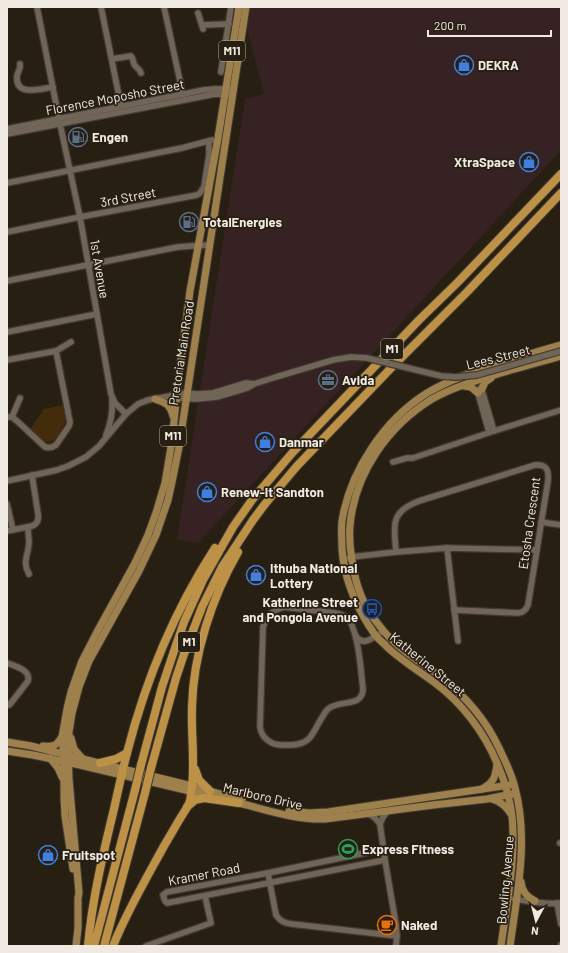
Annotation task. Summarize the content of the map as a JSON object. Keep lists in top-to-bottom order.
{
  "streets": {
    "highway": ["M1"],
    "main road": [
      "M11",
      "Pretoria Main Road",
      "Katherine Street",
      "Marlboro Drive",
      "Bowling Avenue"
    ],
    "street": [
      "Florence Moposho Street",
      "3rd Street",
      "1st Avenue",
      "Lees Street",
      "Etosha Crescent",
      "Kramer Road"
    ]
  },
  "crossings": [
    ["M11", "Pretoria Main Road"],
    ["M11", "Marlboro Drive"],
    ["Florence Moposho Street", "1st Avenue"],
    ["Florence Moposho Street", "Pretoria Main Road"],
    ["3rd Street", "1st Avenue"],
    ["1st Avenue", "Lees Street"],
    ["Pretoria Main Road", "Lees Street"],
    ["Pretoria Main Road", "Marlboro Drive"],
    ["Katherine Street", "Marlboro Drive"],
    ["Katherine Street", "Bowling Avenue"],
    ["Marlboro Drive", "Bowling Avenue"]
  ],
  "places": {
    "shop": [
      "DEKRA",
      "XtraSpace",
      "Danmar",
      "Renew-It Sandton",
      "Ithuba National Lottery",
      "Fruitspot"
    ],
    "fuel station": ["Engen", "TotalEnergies"],
    "office": ["Avida"],
    "bus stop": ["Katherine Street and Pongola Avenue"],
    "sports": ["Express Fitness"],
    "cafe": ["Naked"]
  },
  "scale_bar": "200 m",
  "north": "bottom"
}
